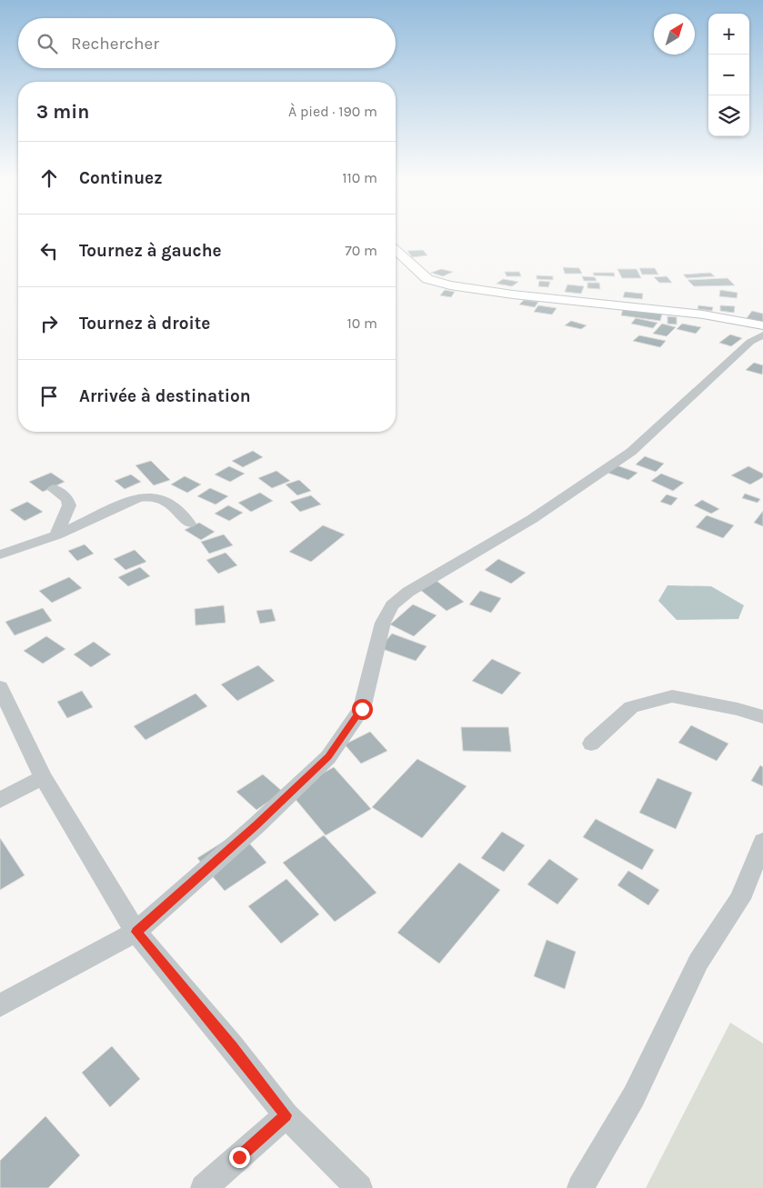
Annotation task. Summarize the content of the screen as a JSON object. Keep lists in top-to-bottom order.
{
  "north": "top right",
  "page": {
    "map_buttons": ["+", "−"],
    "search": "Rechercher",
    "heading": ["3 min", "À pied · 190 m"],
    "list": [
      ["Continuez", "110 m"],
      ["Tournez à gauche", "70 m"],
      ["Tournez à droite", "10 m"],
      "Arrivée à destination"
    ]
  }
}
